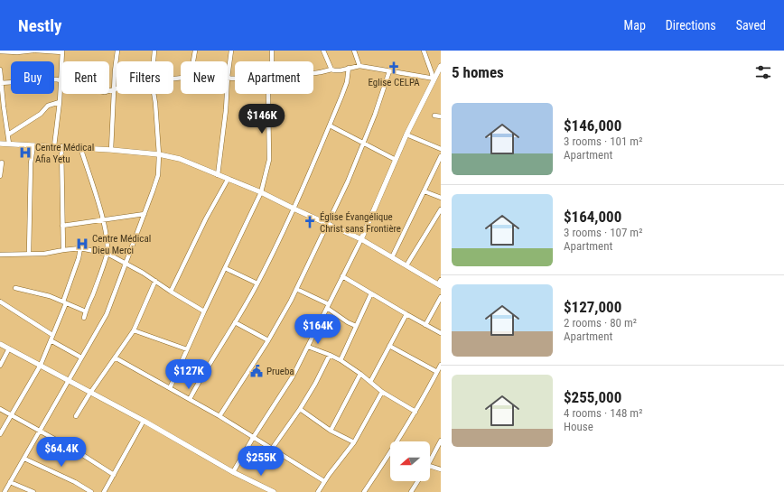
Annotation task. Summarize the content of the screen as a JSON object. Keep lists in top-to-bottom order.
{
  "places": {
    "church": ["Eglise CELPA", "Église Évangélique Christ sans Frontière"],
    "hospital": ["Centre Médical Afia Yetu", "Centre Médical Dieu Merci"],
    "public building": ["Prueba"]
  },
  "north": "left",
  "page": {
    "header": "Nestly",
    "nav": ["Map", "Directions", "Saved"],
    "heading": "5 homes",
    "chip": [
      "Buy",
      "Rent",
      "Filters",
      "New",
      "Apartment"
    ],
    "list": [
      {
        "name": "$146,000",
        "note": "3 rooms · 101 m² · Apartment"
      },
      {
        "name": "$164,000",
        "note": "3 rooms · 107 m² · Apartment"
      },
      {
        "name": "$127,000",
        "note": "2 rooms · 80 m² · Apartment"
      },
      {
        "name": "$255,000",
        "note": "4 rooms · 148 m² · House"
      }
    ],
    "price": [
      "$146K",
      "$164K",
      "$127K",
      "$64.4K",
      "$255K"
    ]
  }
}
